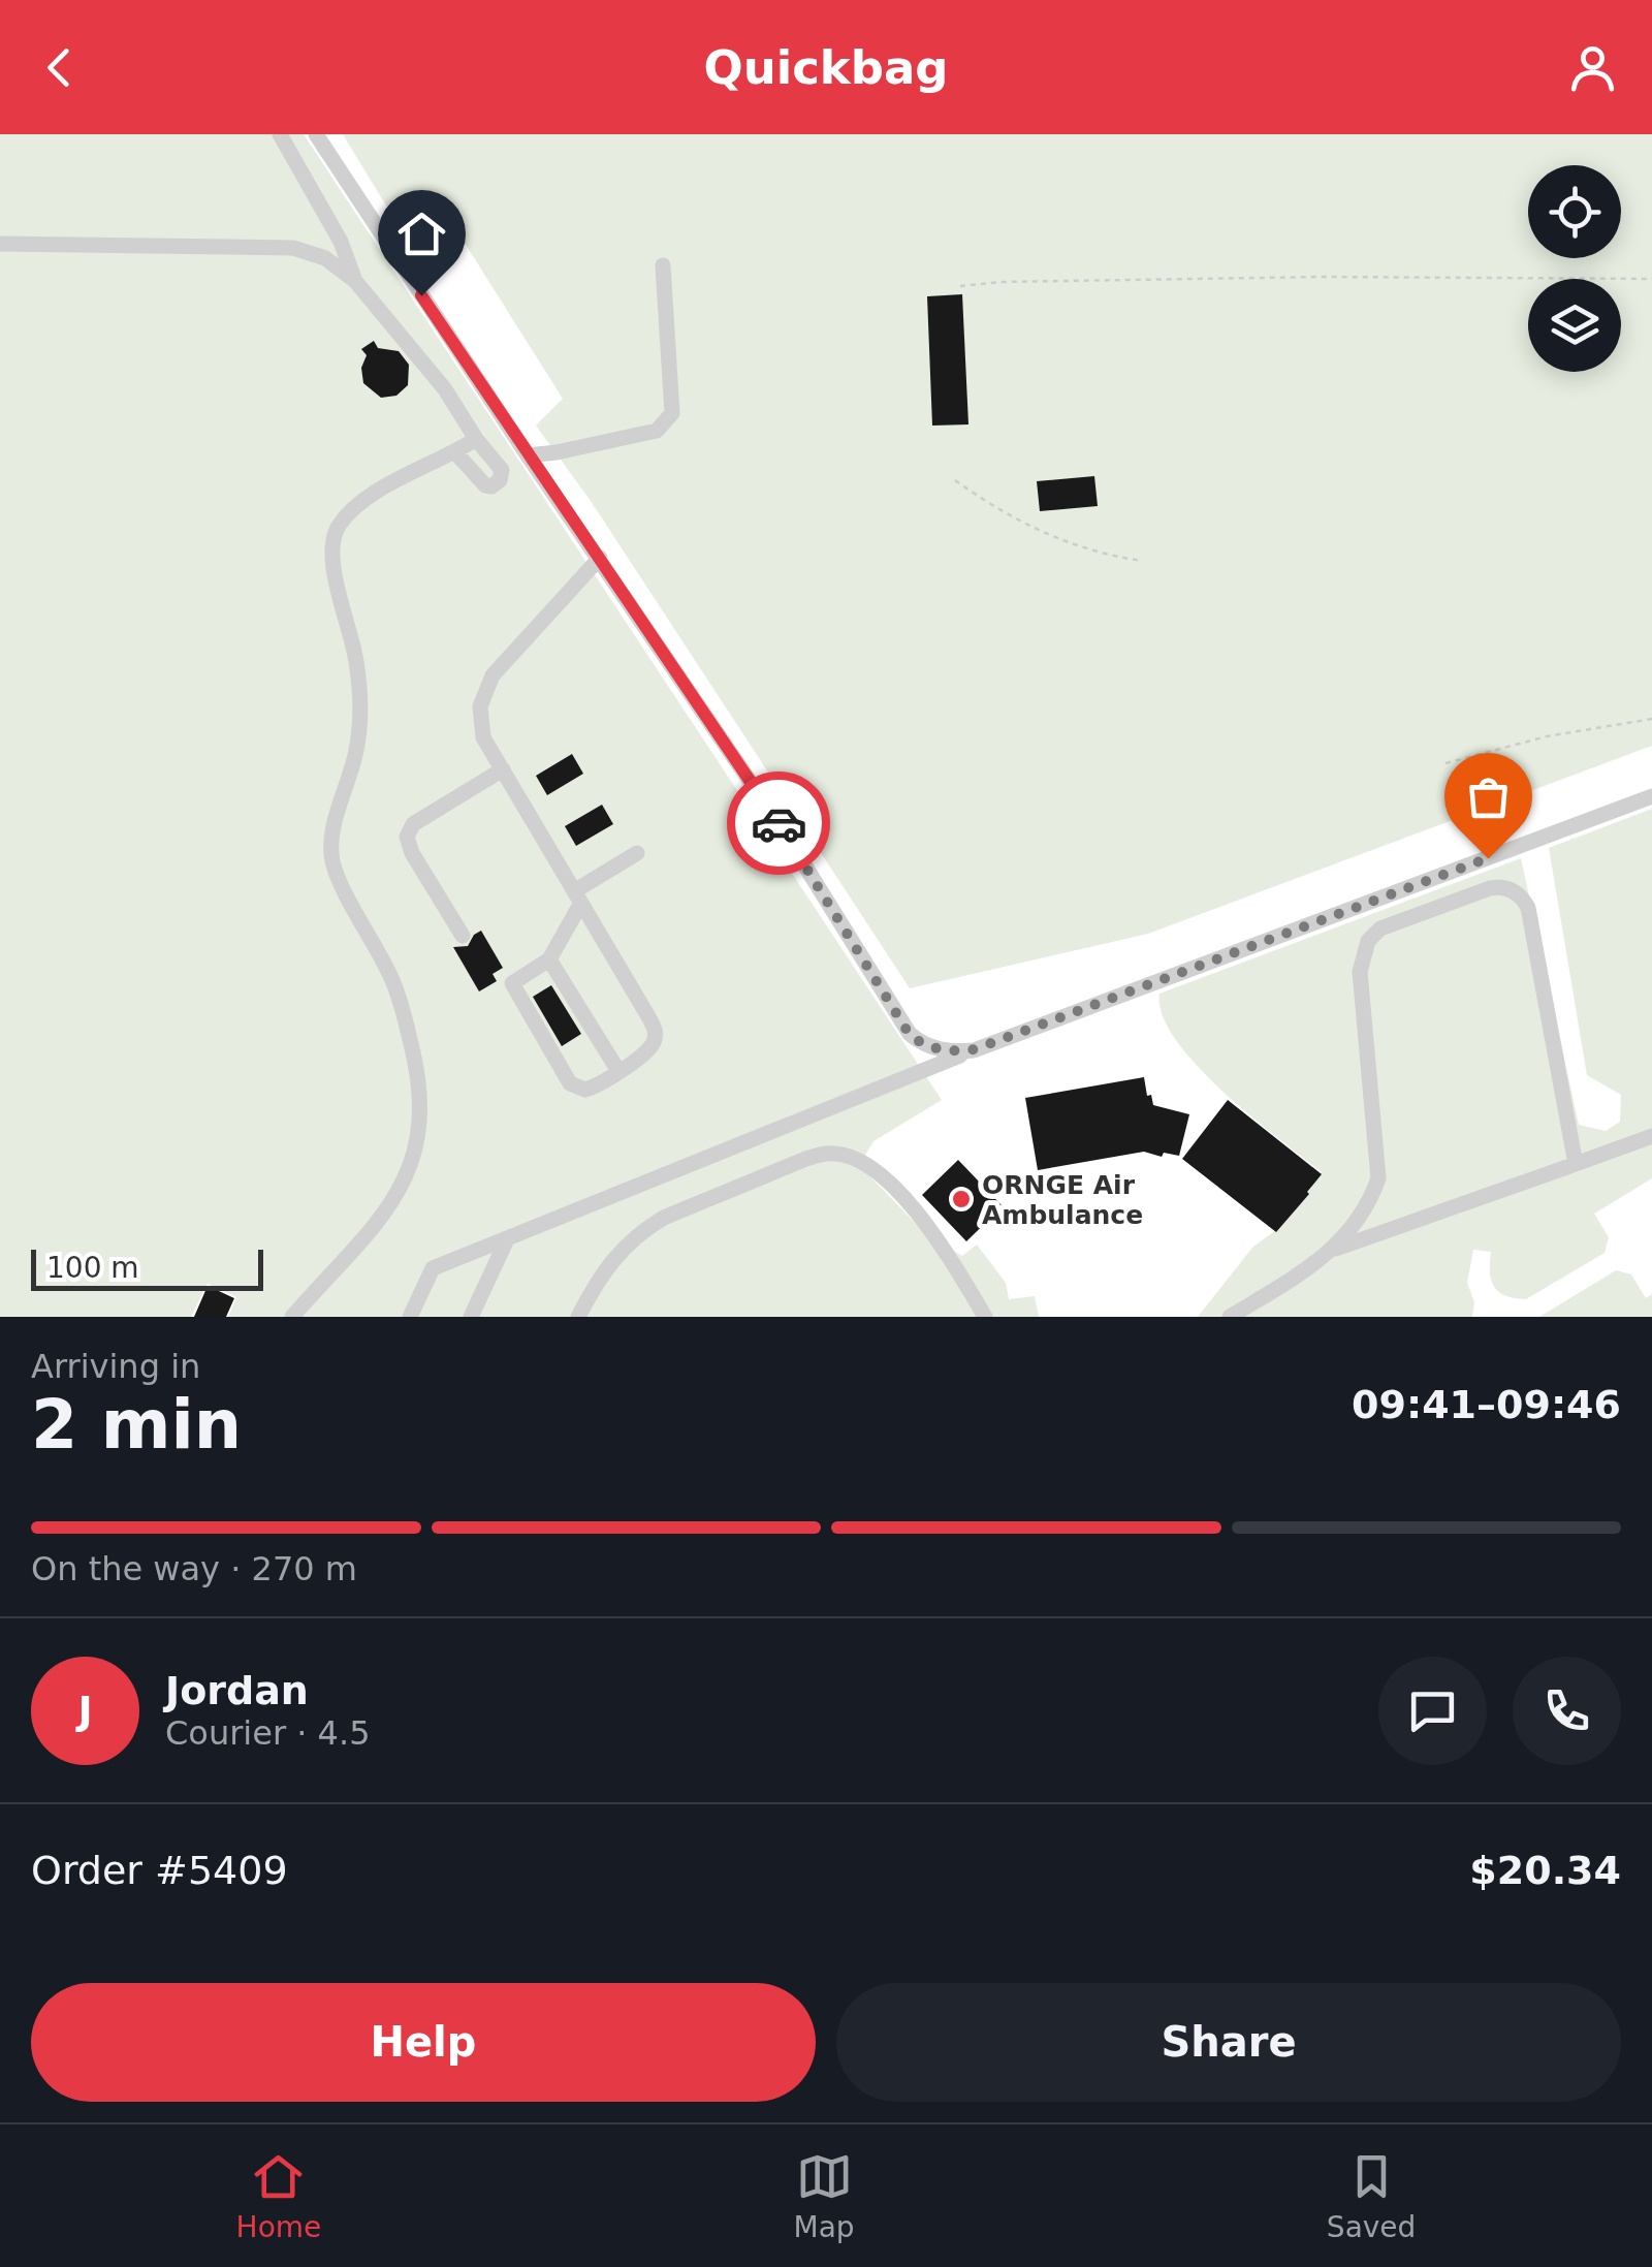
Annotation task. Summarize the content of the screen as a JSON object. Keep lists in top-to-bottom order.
{
  "places": ["ORNGE Air Ambulance"],
  "scale_bar": "100 m",
  "page": {
    "header": "Quickbag",
    "scale": "100 m",
    "heading": ["2 min", "Arriving in", "09:41–09:46"],
    "panel": [
      "Jordan",
      "Courier · 4.5",
      "Order #5409",
      "$20.34"
    ],
    "bar": "On the way · 270 m",
    "round": "J",
    "buttons": ["Help", "Share"],
    "tabs": ["Home", "Map", "Saved"]
  }
}
